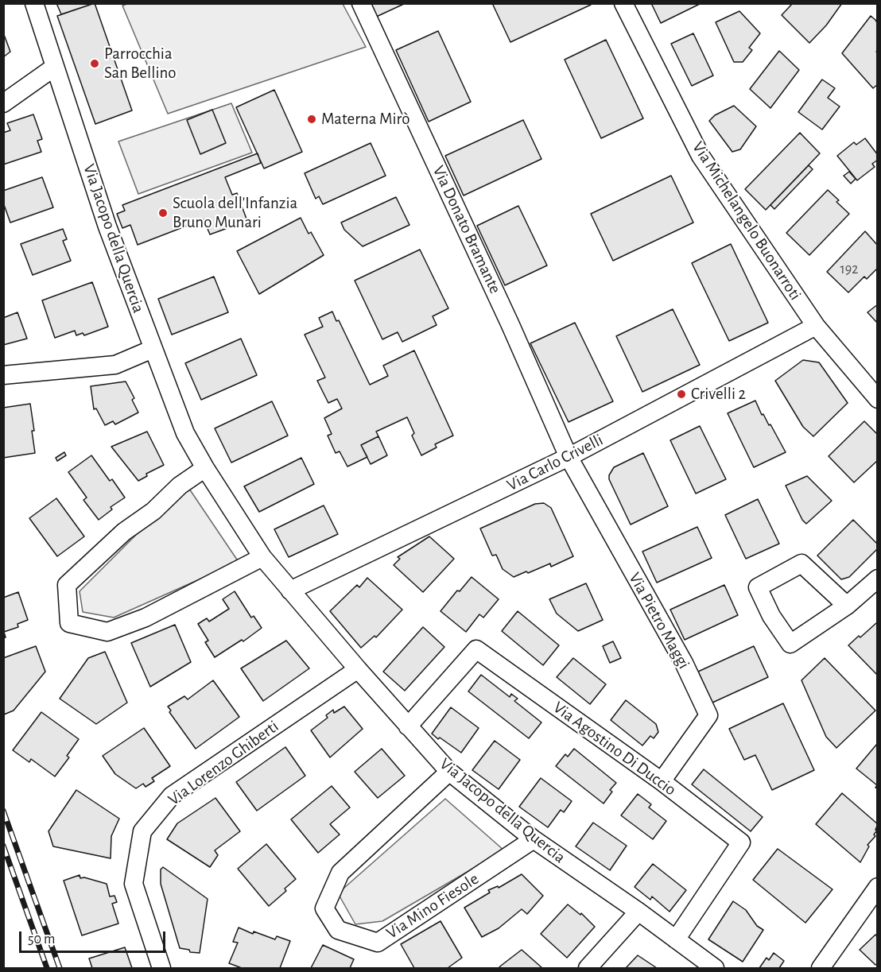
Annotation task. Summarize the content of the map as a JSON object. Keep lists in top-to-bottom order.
{
  "streets": {
    "street": [
      "Via Michelangelo Buonarroti",
      "Via Donato Bramante",
      "Via Jacopo della Quercia",
      "Via Carlo Crivelli",
      "Via Pietro Maggi",
      "Via Agostino Di Duccio",
      "Via Lorenzo Ghiberti",
      "Via Mino Fiesole"
    ]
  },
  "crossings": [
    ["Via Michelangelo Buonarroti", "Via Carlo Crivelli"],
    ["Via Donato Bramante", "Via Carlo Crivelli"],
    ["Via Donato Bramante", "Via Pietro Maggi"],
    ["Via Jacopo della Quercia", "Via Carlo Crivelli"],
    ["Via Jacopo della Quercia", "Via Agostino Di Duccio"],
    ["Via Jacopo della Quercia", "Via Lorenzo Ghiberti"],
    ["Via Jacopo della Quercia", "Via Mino Fiesole"],
    ["Via Carlo Crivelli", "Via Pietro Maggi"],
    ["Via Pietro Maggi", "Via Agostino Di Duccio"]
  ],
  "places": [
    "Parrocchia San Bellino",
    "Materna Mirò",
    "Scuola dell'Infanzia Bruno Munari",
    "Crivelli 2"
  ],
  "house_numbers": ["192"],
  "scale_bar": "50 m"
}
